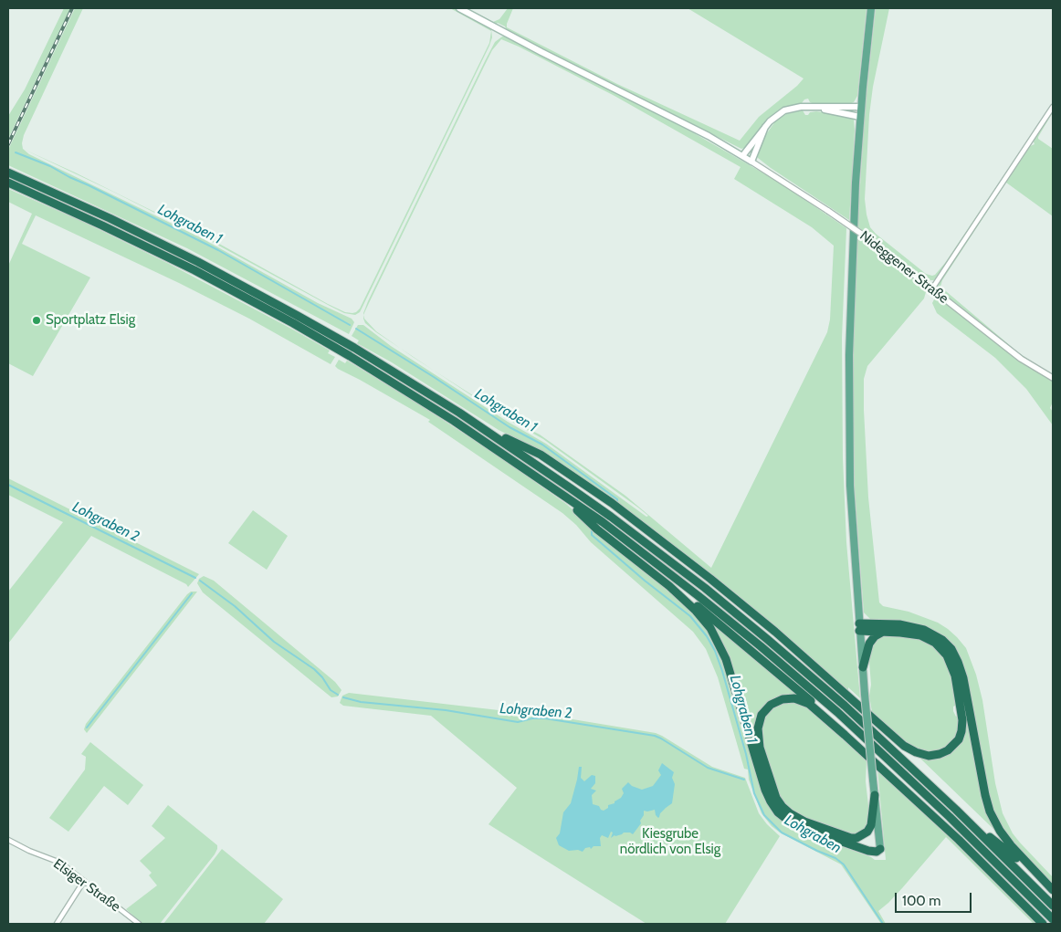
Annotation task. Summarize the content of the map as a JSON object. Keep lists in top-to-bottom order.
{
  "streets": {
    "street": ["Nideggener Straße", "Elsiger Straße"]
  },
  "water": ["Lohgraben 1", "Lohgraben 2", "Lohgraben"],
  "parks": ["Kiesgrube nördlich von Elsig"],
  "places": ["Sportplatz Elsig"],
  "scale_bar": "100 m"
}
